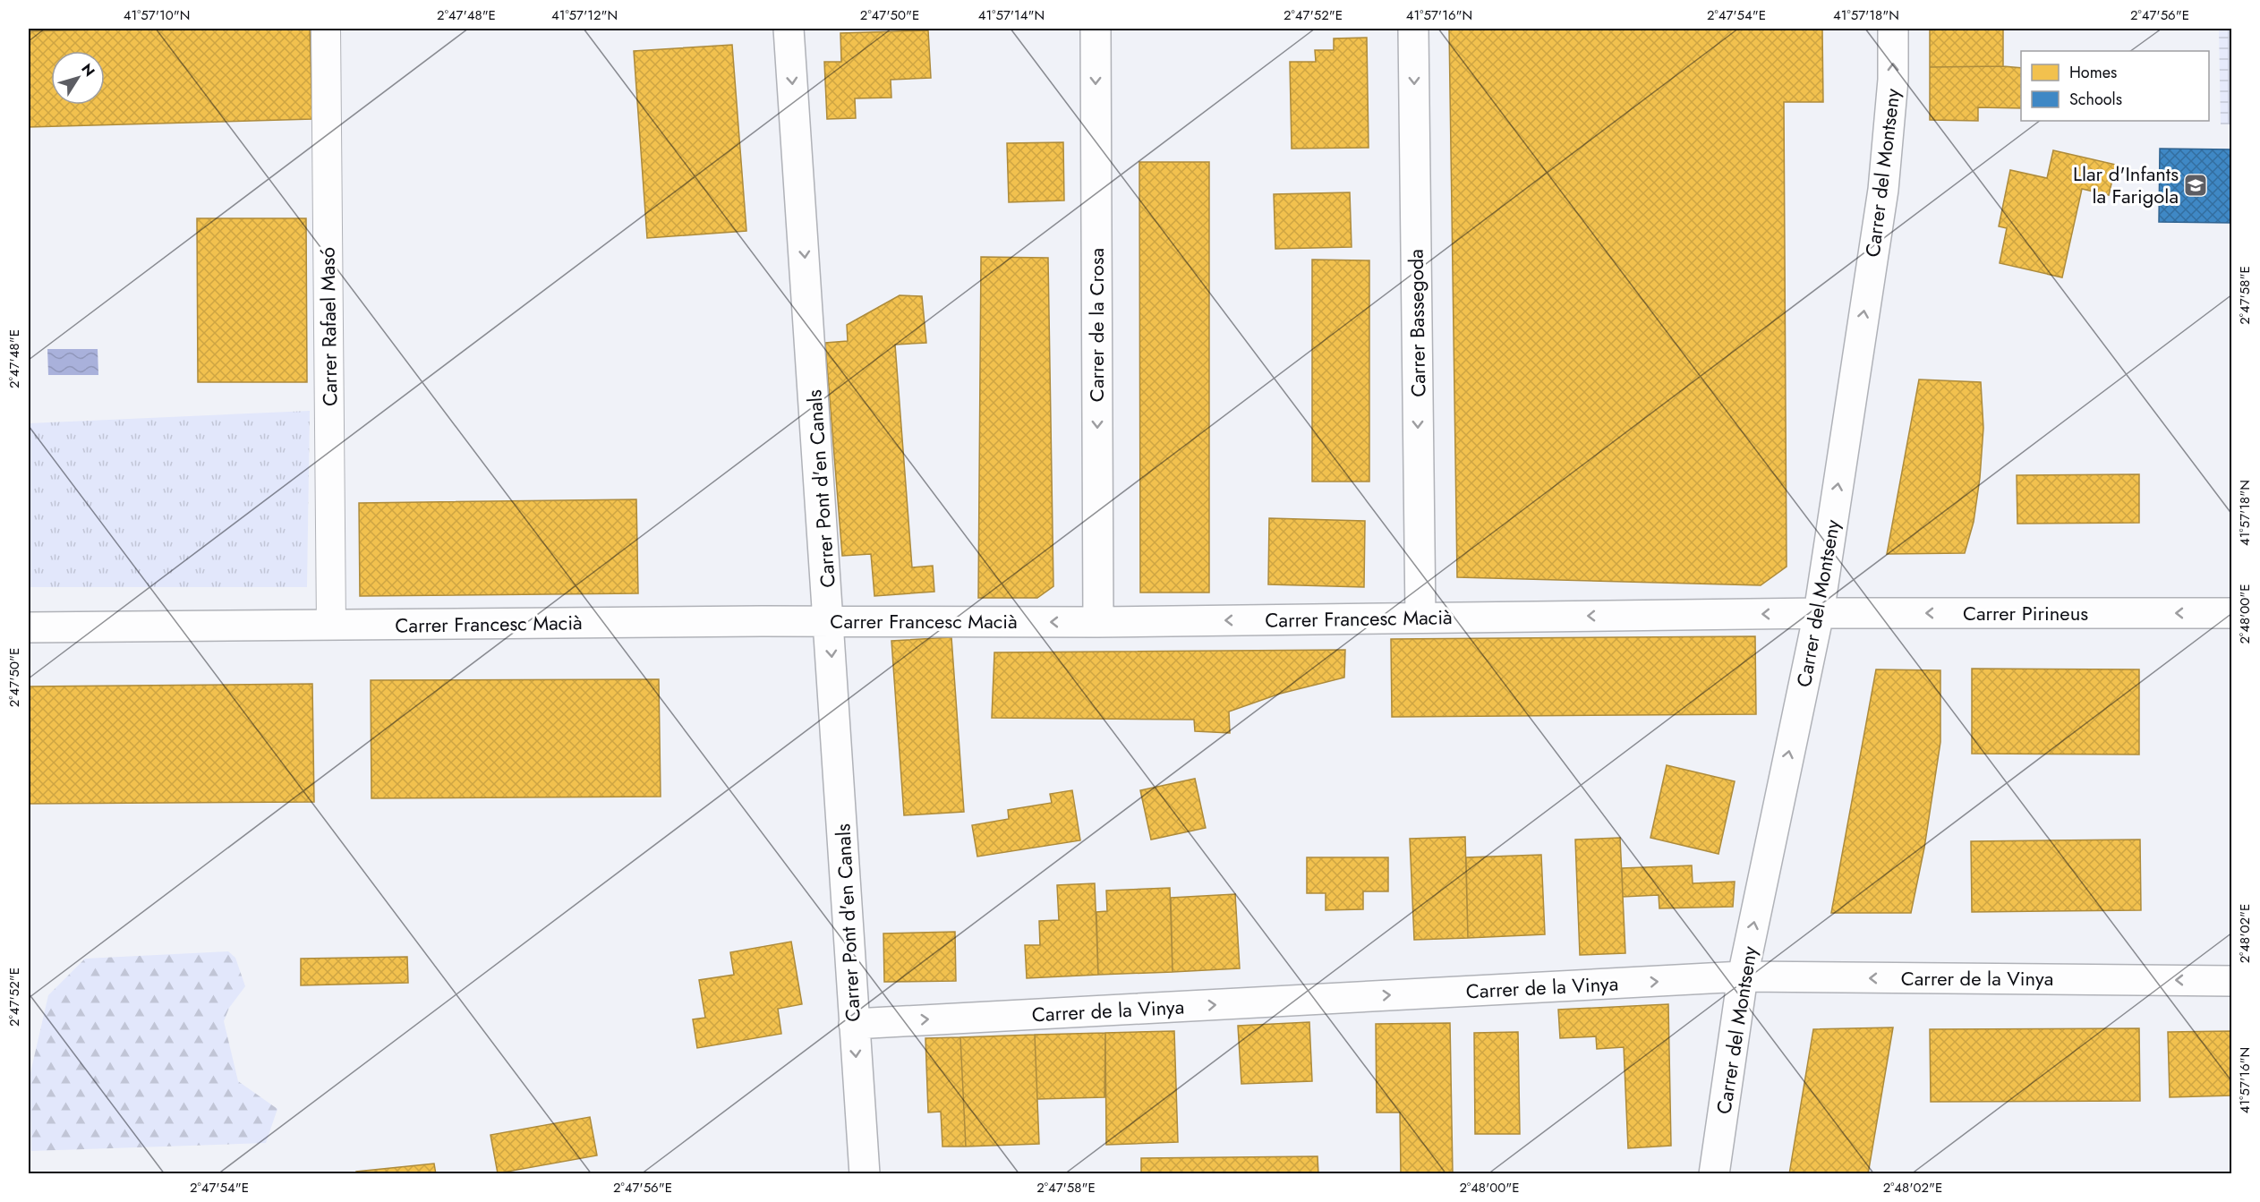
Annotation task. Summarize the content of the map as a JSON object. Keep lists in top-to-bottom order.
{
  "streets": {
    "street": [
      "Carrer del Montseny",
      "Carrer Bassegoda",
      "Carrer de la Crosa",
      "Carrer Rafael Masó",
      "Carrer Pont d'en Canals",
      "Carrer Pirineus",
      "Carrer Francesc Macià",
      "Carrer de la Vinya"
    ]
  },
  "crossings": [
    ["Carrer del Montseny", "Carrer Pirineus"],
    ["Carrer del Montseny", "Carrer Francesc Macià"],
    ["Carrer del Montseny", "Carrer de la Vinya"],
    ["Carrer Bassegoda", "Carrer Francesc Macià"],
    ["Carrer de la Crosa", "Carrer Francesc Macià"],
    ["Carrer Rafael Masó", "Carrer Francesc Macià"],
    ["Carrer Pont d'en Canals", "Carrer Francesc Macià"],
    ["Carrer Pont d'en Canals", "Carrer de la Vinya"],
    ["Carrer Pirineus", "Carrer Francesc Macià"]
  ],
  "one_way": [
    "Carrer del Montseny",
    "Carrer Bassegoda",
    "Carrer de la Crosa",
    "Carrer Pont d'en Canals",
    "Carrer Pirineus",
    "Carrer Francesc Macià"
  ],
  "places": {
    "school or university": ["Llar d'Infants la Farigola"]
  },
  "legend": ["Homes", "Schools"],
  "north": "top right",
  "coordinates": [
    "41°57'10\"N",
    "2°47'48\"E",
    "41°57'12\"N",
    "2°47'50\"E",
    "41°57'14\"N",
    "2°47'52\"E",
    "41°57'16\"N",
    "2°47'54\"E",
    "41°57'18\"N",
    "2°47'56\"E",
    "2°47'58\"E",
    "2°48'00\"E",
    "2°48'02\"E"
  ]
}
